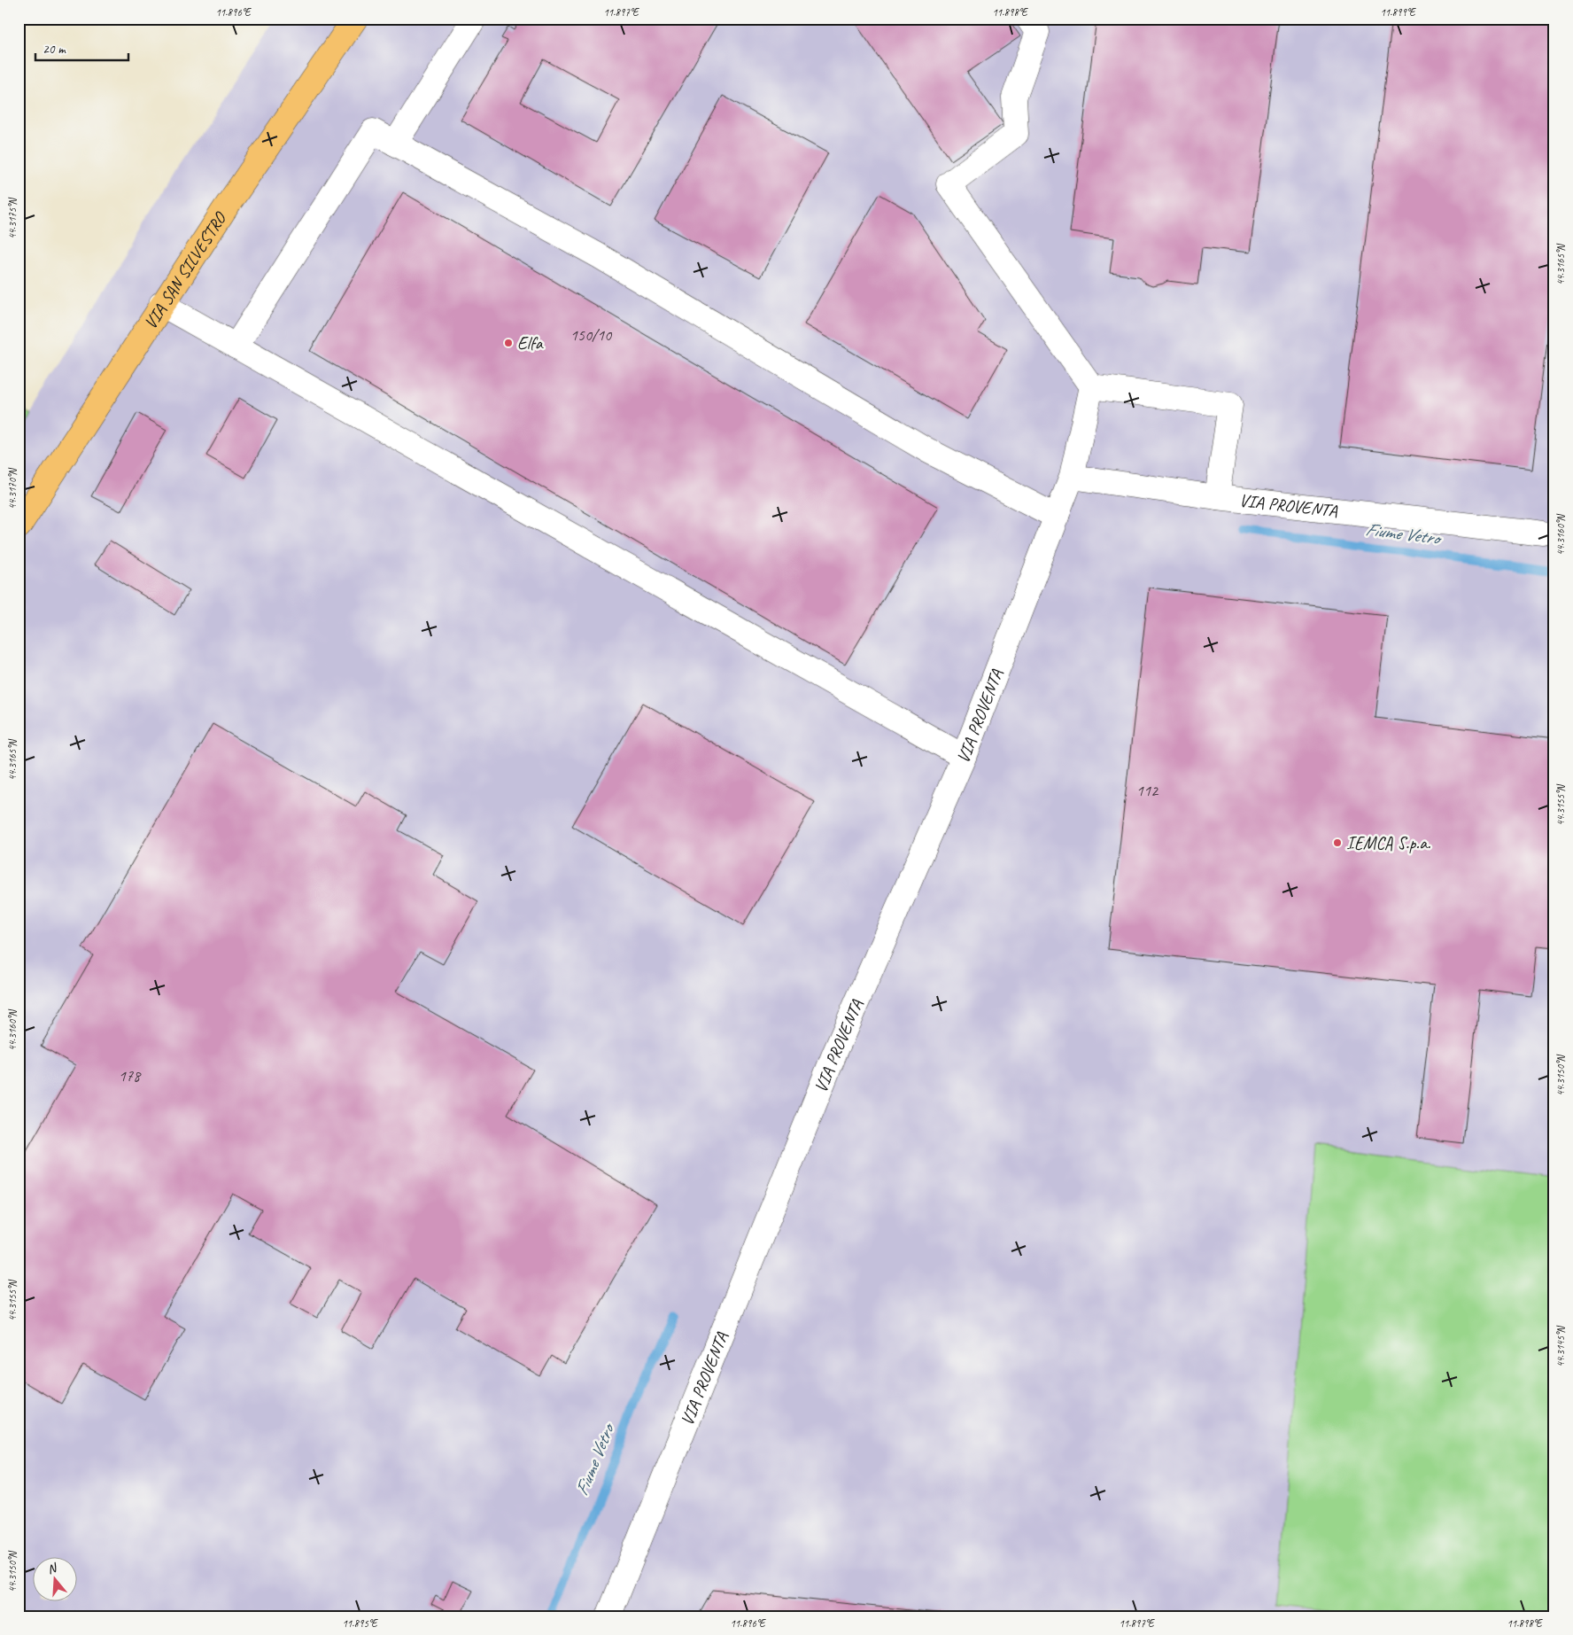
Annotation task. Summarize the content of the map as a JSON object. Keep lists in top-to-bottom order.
{
  "streets": {
    "main road": ["VIA SAN SILVESTRO"],
    "street": ["VIA PROVENTA"]
  },
  "water": ["Fiume Vetro"],
  "places": ["Elfa", "IEMCA S.p.a."],
  "house_numbers": ["150/10", "112", "178"],
  "scale_bar": "20 m",
  "north": "top",
  "coordinates": [
    "11.896°E",
    "11.897°E",
    "11.898°E",
    "11.899°E",
    "44.3175°N",
    "44.3165°N",
    "44.3170°N",
    "44.3160°N",
    "44.3155°N",
    "44.3150°N",
    "44.3145°N",
    "11.895°E"
  ]
}
